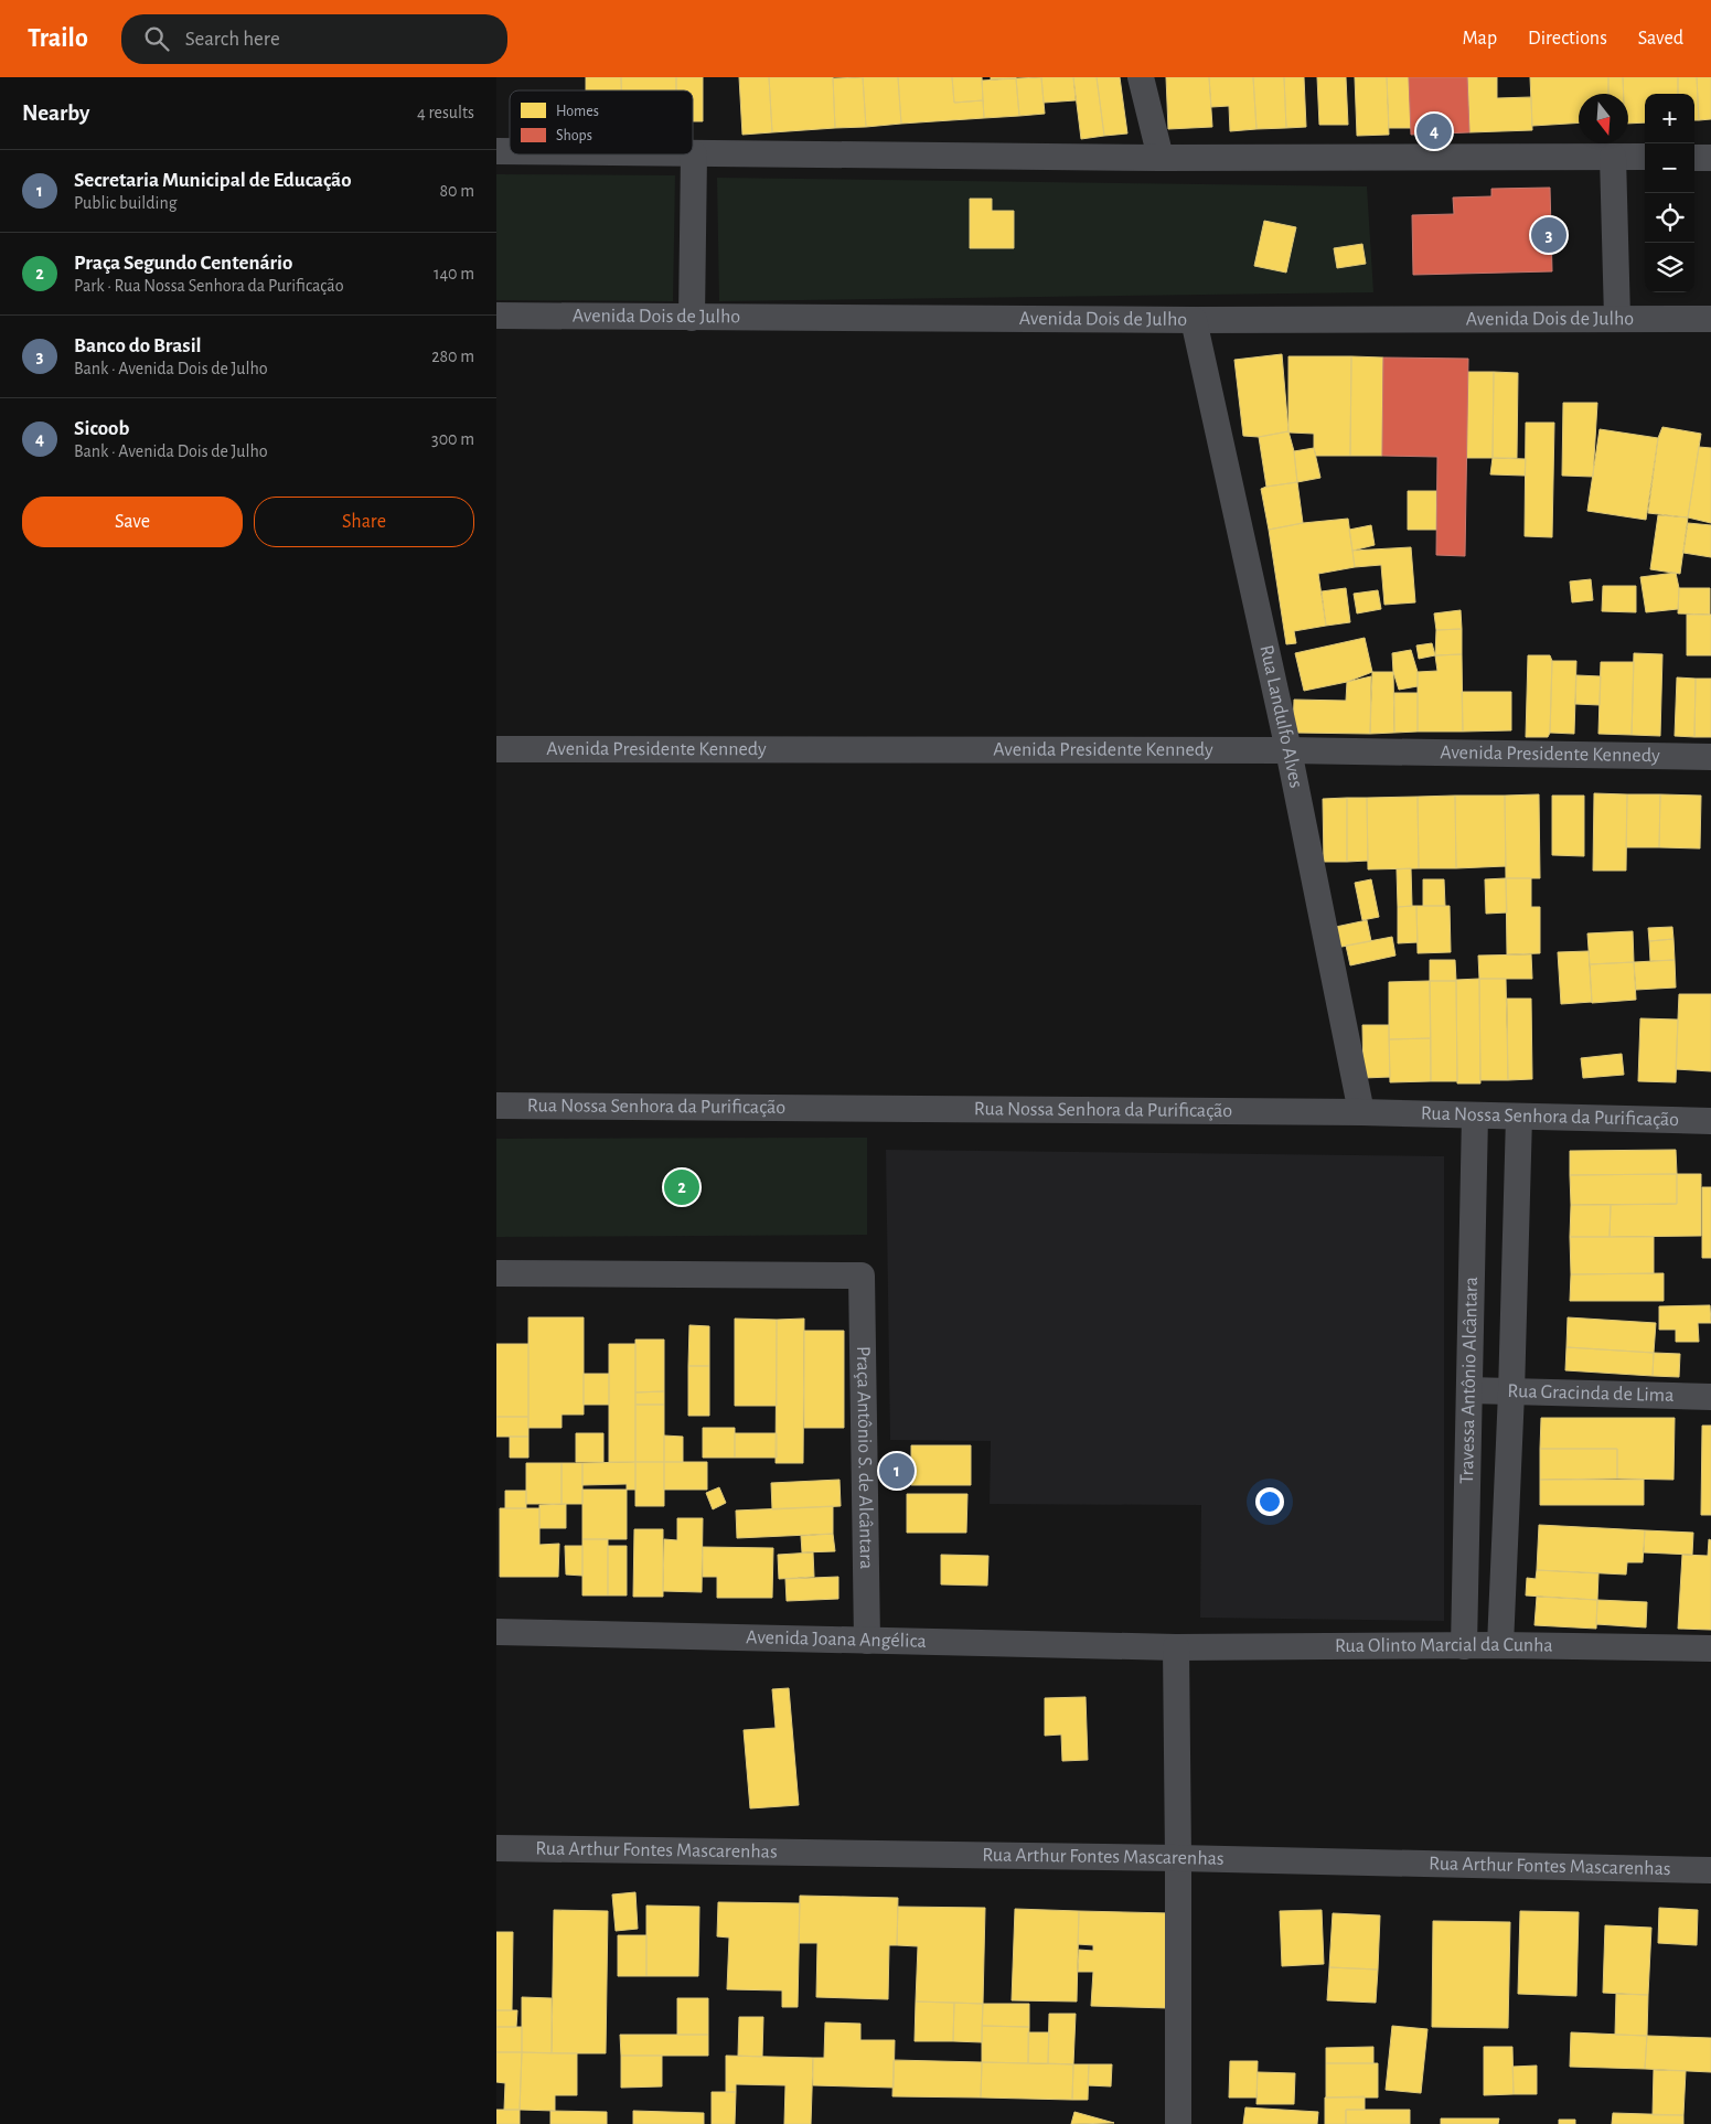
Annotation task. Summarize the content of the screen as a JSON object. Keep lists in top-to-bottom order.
{
  "streets": {
    "street": [
      "Avenida Dois de Julho",
      "Rua Landulfo Alves",
      "Avenida Presidente Kennedy",
      "Rua Nossa Senhora da Purificação",
      "Travessa Antônio Alcântara",
      "Rua Gracinda de Lima",
      "Praça Antônio S. de Alcântara",
      "Avenida Joana Angélica",
      "Rua Olinto Marcial da Cunha",
      "Rua Arthur Fontes Mascarenhas"
    ]
  },
  "crossings": [
    ["Avenida Dois de Julho", "Rua Landulfo Alves"],
    ["Rua Landulfo Alves", "Avenida Presidente Kennedy"],
    ["Rua Landulfo Alves", "Rua Nossa Senhora da Purificação"],
    ["Rua Nossa Senhora da Purificação", "Travessa Antônio Alcântara"],
    ["Travessa Antônio Alcântara", "Rua Gracinda de Lima"],
    ["Travessa Antônio Alcântara", "Rua Olinto Marcial da Cunha"],
    ["Praça Antônio S. de Alcântara", "Avenida Joana Angélica"],
    ["Avenida Joana Angélica", "Rua Olinto Marcial da Cunha"]
  ],
  "legend": ["Homes", "Shops"],
  "north": "bottom",
  "page": {
    "header": "Trailo",
    "search": "Search here",
    "nav": ["Map", "Directions", "Saved"],
    "heading": ["Nearby", "4 results"],
    "map_buttons": ["+", "−"],
    "pins": [
      "4",
      "3",
      "2",
      "1"
    ],
    "list": [
      {
        "mark": "1",
        "name": "Secretaria Municipal de Educação",
        "note": "Public building",
        "value": "80 m"
      },
      {
        "mark": "2",
        "name": "Praça Segundo Centenário",
        "note": "Park · Rua Nossa Senhora da Purificação",
        "value": "140 m"
      },
      {
        "mark": "3",
        "name": "Banco do Brasil",
        "note": "Bank · Avenida Dois de Julho",
        "value": "280 m"
      },
      {
        "mark": "4",
        "name": "Sicoob",
        "note": "Bank · Avenida Dois de Julho",
        "value": "300 m"
      }
    ],
    "buttons": ["Save", "Share"]
  }
}
